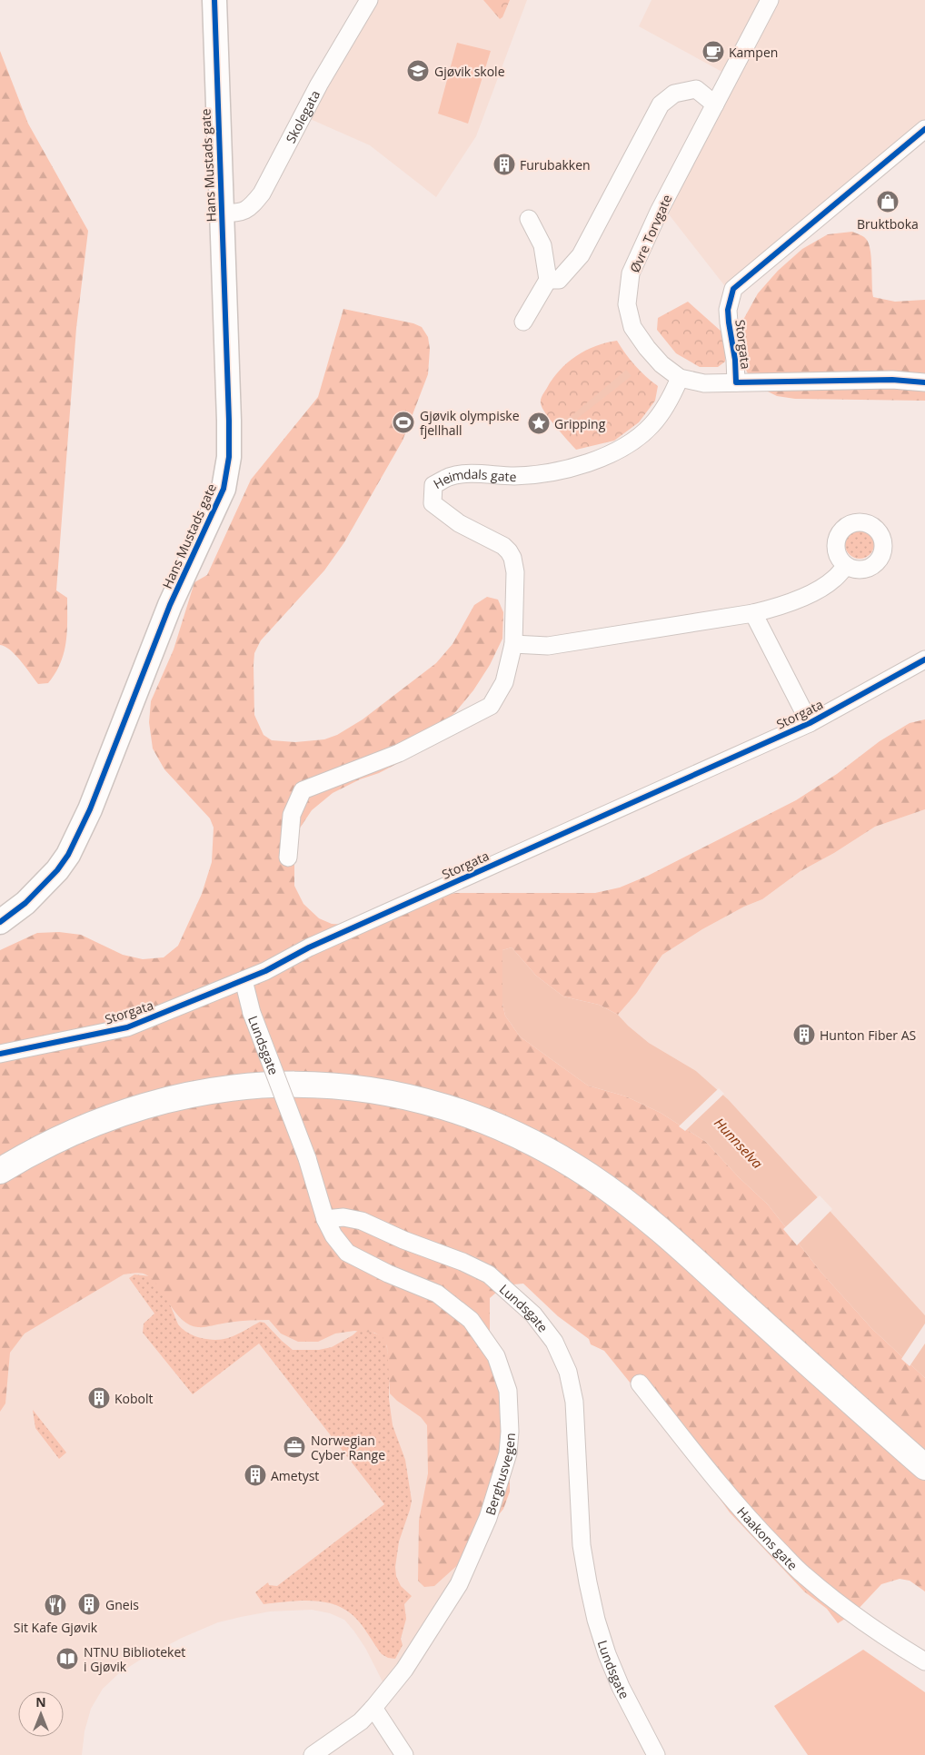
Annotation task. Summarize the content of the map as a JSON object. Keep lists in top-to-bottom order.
{
  "streets": {
    "main road": ["Hans Mustads gate"],
    "street": [
      "Skolegata",
      "Øvre Torvgate",
      "Storgata",
      "Heimdals gate",
      "Lundsgate",
      "Berghusvegen",
      "Haakons gate"
    ]
  },
  "crossings": [
    ["Skolegata", "Hans Mustads gate"],
    ["Øvre Torvgate", "Storgata"],
    ["Øvre Torvgate", "Heimdals gate"],
    ["Storgata", "Lundsgate"],
    ["Lundsgate", "Berghusvegen"]
  ],
  "water": ["Hunnselva"],
  "places": {
    "cafe": ["Kampen"],
    "school or university": ["Gjøvik skole"],
    "building": [
      "Furubakken",
      "Hunton Fiber AS",
      "Kobolt",
      "Ametyst",
      "Gneis"
    ],
    "shop": ["Bruktboka"],
    "sports": ["Gjøvik olympiske fjellhall"],
    "place": ["Gripping"],
    "office": ["Norwegian Cyber Range"],
    "restaurant": ["Sit Kafe Gjøvik"],
    "library": ["NTNU Biblioteket i Gjøvik"]
  },
  "north": "top"
}
